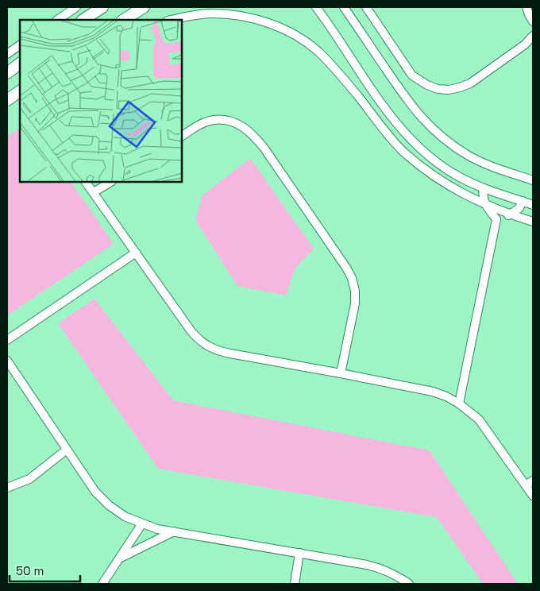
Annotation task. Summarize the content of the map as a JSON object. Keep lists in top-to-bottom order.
{
  "scale_bar": "50 m"
}
